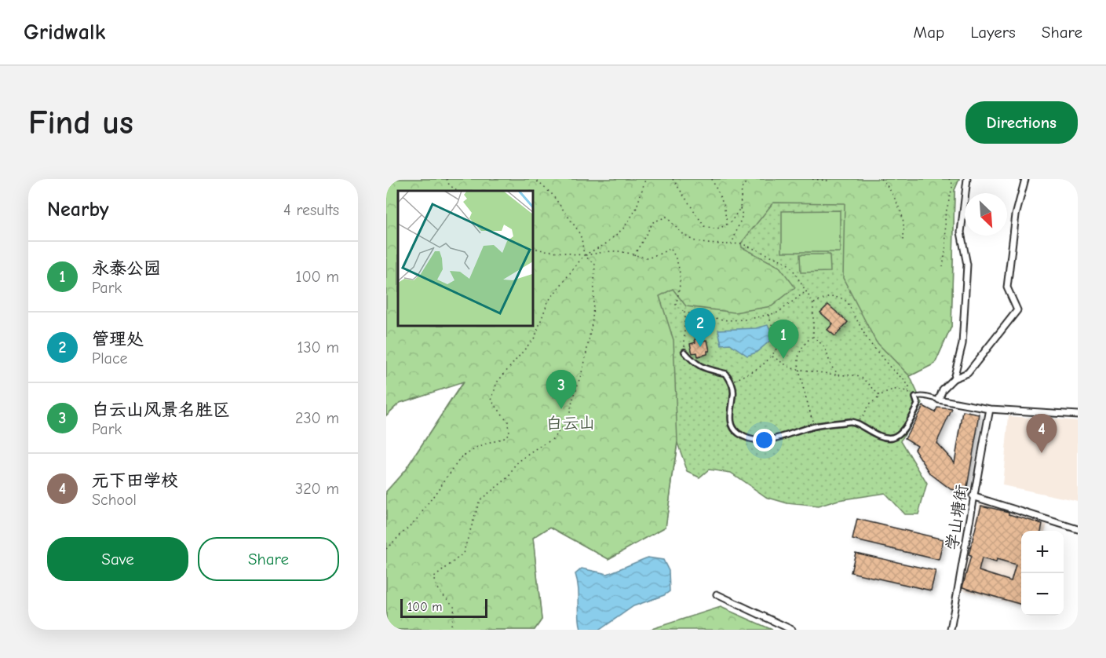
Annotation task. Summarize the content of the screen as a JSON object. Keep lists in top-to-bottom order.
{
  "streets": {
    "street": ["学山塘街"]
  },
  "parks": ["白云山"],
  "scale_bar": "100 m",
  "north": "bottom right",
  "page": {
    "header": "Gridwalk",
    "nav": ["Map", "Layers", "Share"],
    "buttons": [
      "Directions",
      ["Save", "Share"]
    ],
    "title": "Find us",
    "heading": ["Nearby", "4 results"],
    "list": [
      {
        "mark": "1",
        "name": "永泰公园",
        "note": "Park",
        "value": "100 m"
      },
      {
        "mark": "2",
        "name": "管理处",
        "note": "Place",
        "value": "130 m"
      },
      {
        "mark": "3",
        "name": "白云山风景名胜区",
        "note": "Park",
        "value": "230 m"
      },
      {
        "mark": "4",
        "name": "元下田学校",
        "note": "School",
        "value": "320 m"
      }
    ],
    "pins": [
      "2",
      "1",
      "3",
      "4"
    ],
    "map_buttons": ["+", "−"],
    "scale": "100 m"
  }
}
